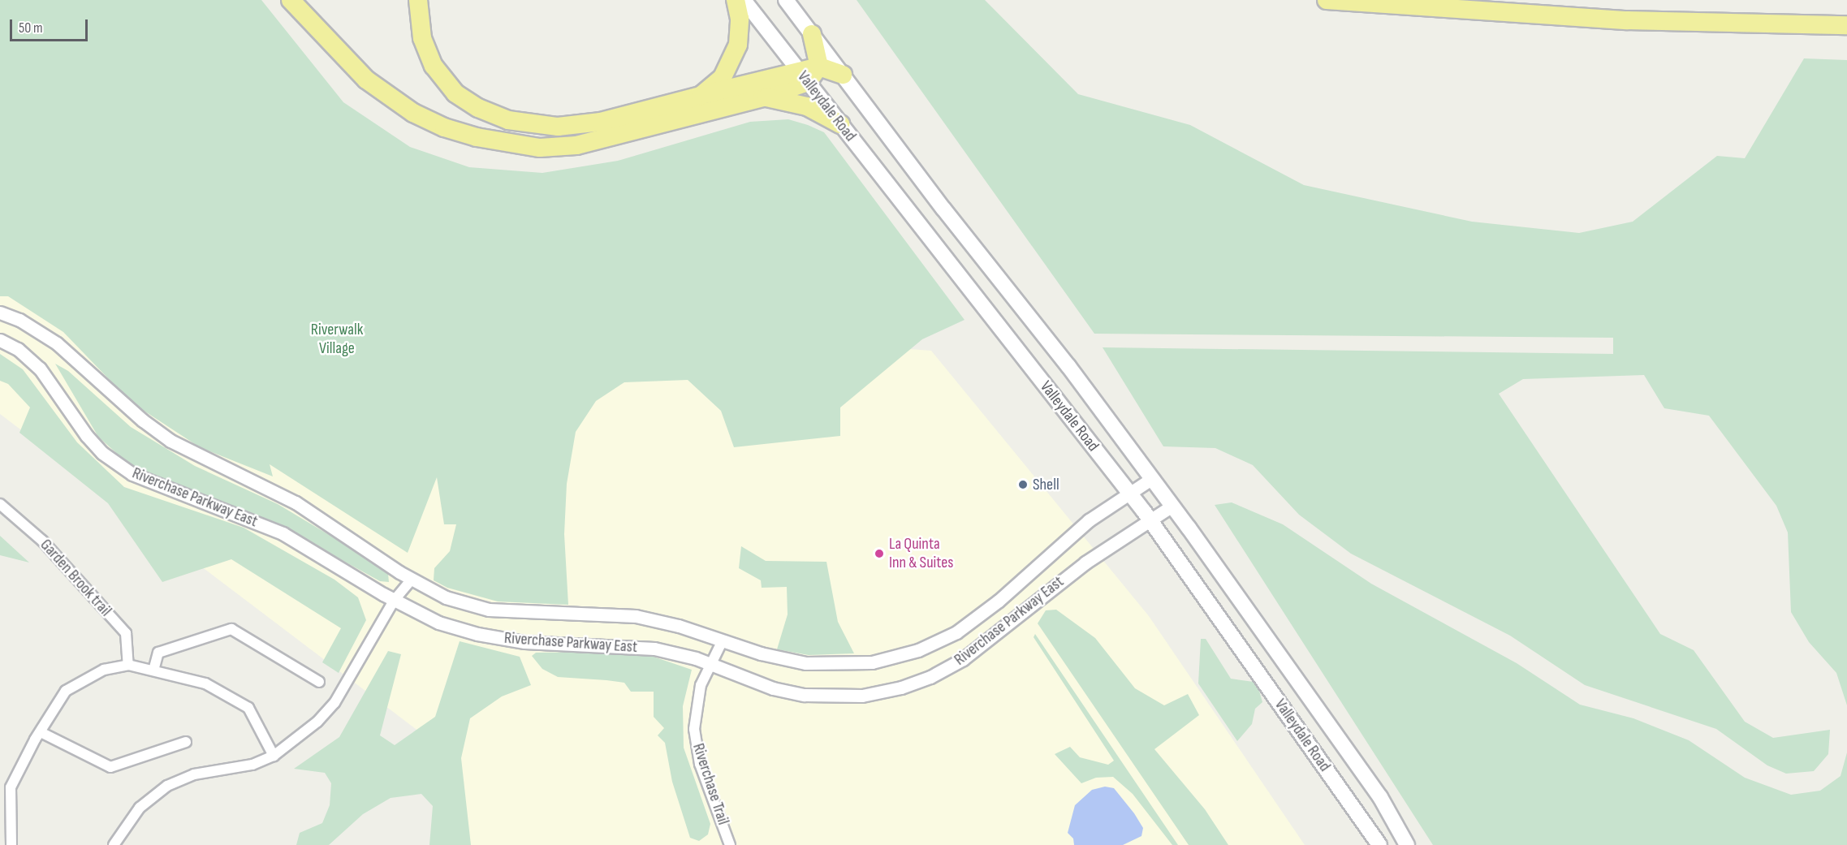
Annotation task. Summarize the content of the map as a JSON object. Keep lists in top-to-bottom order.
{
  "streets": {
    "main road": ["Valleydale Road"],
    "street": ["Riverchase Parkway East", "Garden Brook trail", "Riverchase Trail"]
  },
  "crossings": [
    ["Valleydale Road", "Riverchase Parkway East"],
    ["Riverchase Parkway East", "Riverchase Trail"]
  ],
  "parks": ["Riverwalk Village"],
  "places": ["Shell", "La Quinta Inn & Suites"],
  "scale_bar": "50 m"
}
